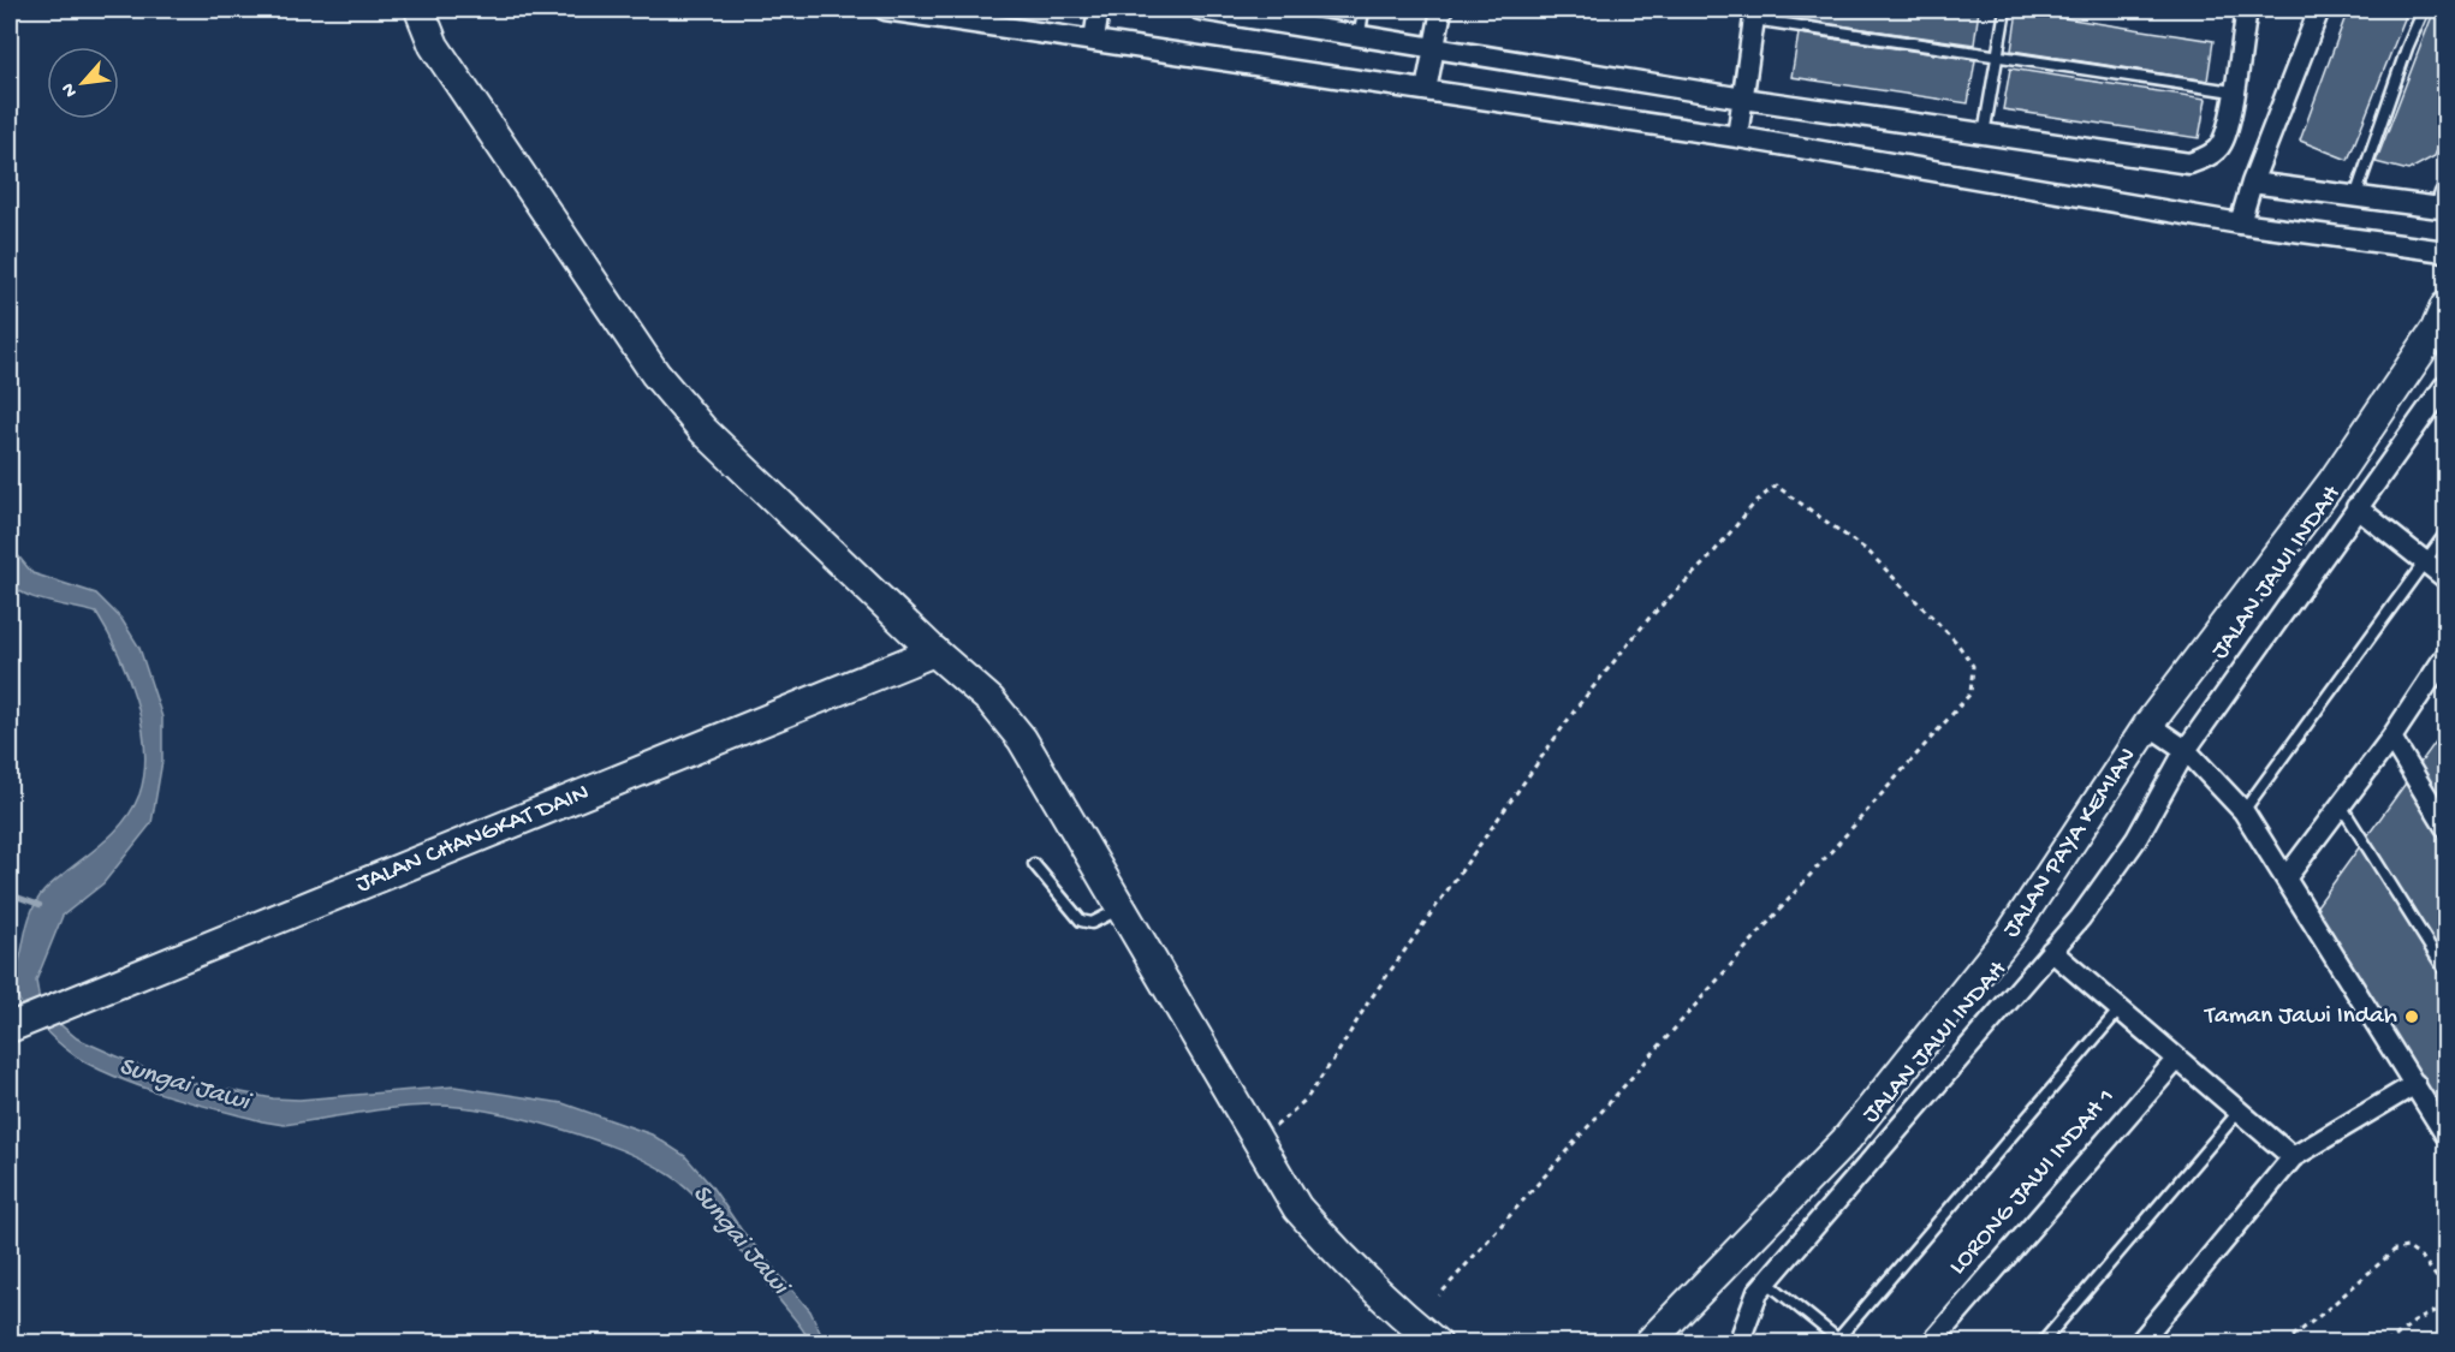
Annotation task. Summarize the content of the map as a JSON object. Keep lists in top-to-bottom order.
{
  "streets": {
    "main road": ["JALAN CHANGKAT DAIN", "JALAN PAYA KEMIAN"],
    "street": ["JALAN JAWI INDAH", "LORONG JAWI INDAH 1"]
  },
  "water": ["Sungai Jawi"],
  "places": ["Taman Jawi Indah"],
  "north": "bottom left"
}
